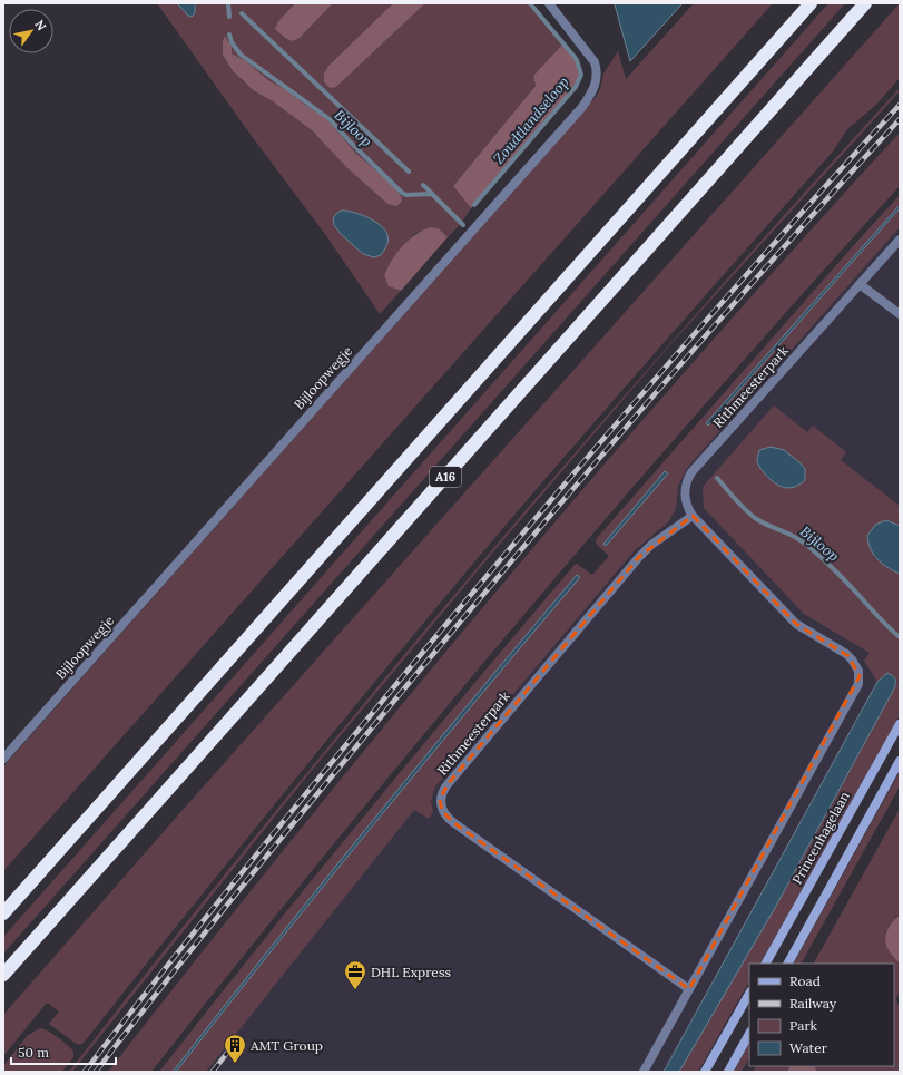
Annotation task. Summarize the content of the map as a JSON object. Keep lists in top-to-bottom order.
{
  "streets": {
    "highway": ["A16"],
    "main road": ["Princenhagelaan"],
    "street": ["Bijloopwegje", "Rithmeesterpark"]
  },
  "water": ["Zoudtlandseloop", "Bijloop"],
  "places": {
    "office": ["DHL Express"],
    "building": ["AMT Group"]
  },
  "legend": [
    "Road",
    "Railway",
    "Park",
    "Water"
  ],
  "scale_bar": "50 m",
  "north": "top right"
}
